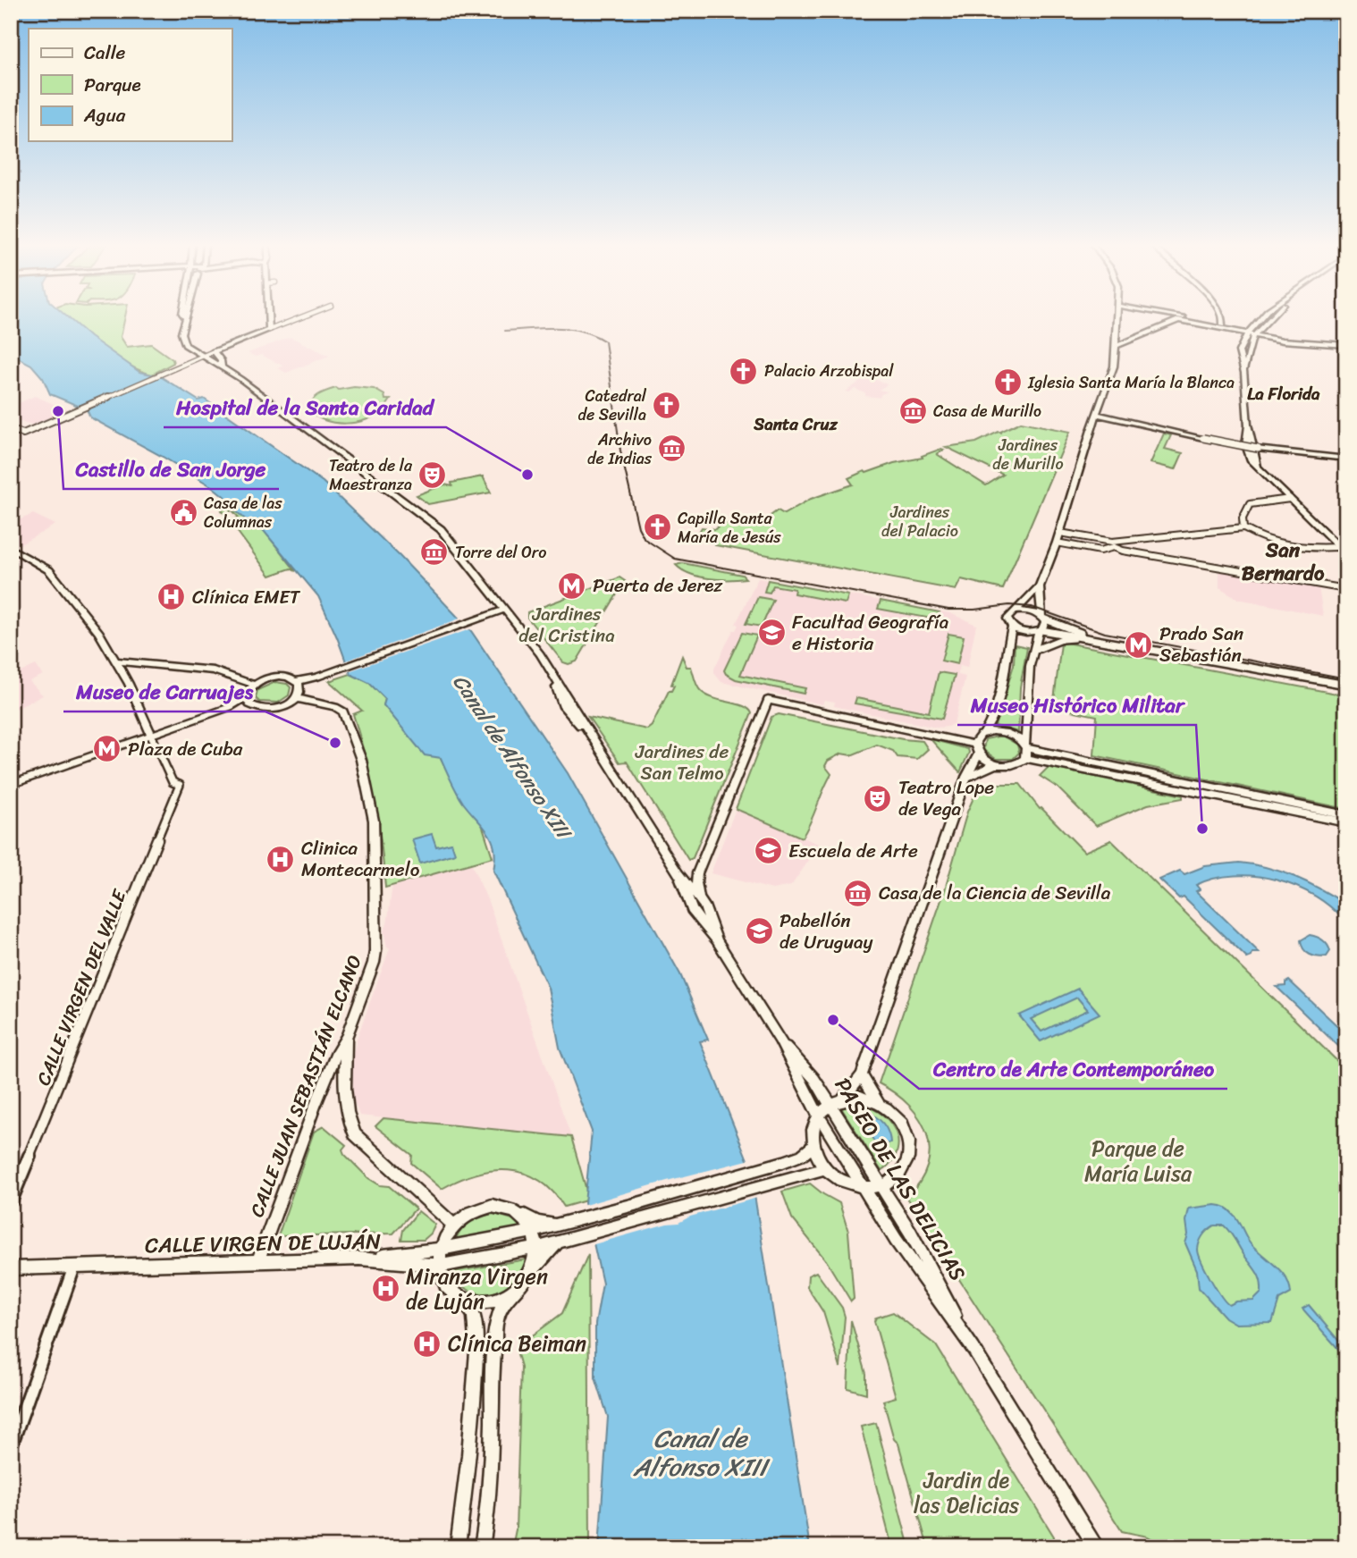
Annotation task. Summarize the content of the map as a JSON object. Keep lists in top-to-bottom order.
{
  "streets": {
    "main road": ["CALLE JUAN SEBASTIÁN ELCANO", "PASEO DE LAS DELICIAS", "CALLE VIRGEN DE LUJÁN"],
    "street": ["CALLE VIRGEN DEL VALLE"]
  },
  "crossings": [
    ["CALLE JUAN SEBASTIÁN ELCANO", "CALLE VIRGEN DE LUJÁN"]
  ],
  "districts": ["La Florida", "Santa Cruz", "San Bernardo"],
  "water": ["Canal de Alfonso XIII"],
  "parks": [
    "Jardines de Murillo",
    "Jardines del Palacio",
    "Jardines del Cristina",
    "Jardines de San Telmo",
    "Parque de María Luisa",
    "Jardin de las Delicias"
  ],
  "places": {
    "church": [
      "Palacio Arzobispal",
      "Iglesia Santa María la Blanca",
      "Catedral de Sevilla",
      "Capilla Santa María de Jesús"
    ],
    "other": [
      "Castillo de San Jorge",
      "Hospital de la Santa Caridad",
      "Museo de Carruajes",
      "Museo Histórico Militar",
      "Centro de Arte Contemporáneo"
    ],
    "museum": [
      "Casa de Murillo",
      "Archivo de Indias",
      "Torre del Oro",
      "Casa de la Ciencia de Sevilla"
    ],
    "theatre": ["Teatro de la Maestranza", "Teatro Lope de Vega"],
    "public building": ["Casa de las Columnas"],
    "metro station": ["Puerta de Jerez", "Prado San Sebastián", "Plaza de Cuba"],
    "hospital": [
      "Clínica EMET",
      "Clinica Montecarmelo",
      "Miranza Virgen de Luján",
      "Clínica Beiman"
    ],
    "school or university": ["Facultad Geografía e Historia", "Escuela de Arte", "Pabellón de Uruguay"]
  },
  "legend": ["Calle", "Parque", "Agua"]
}
